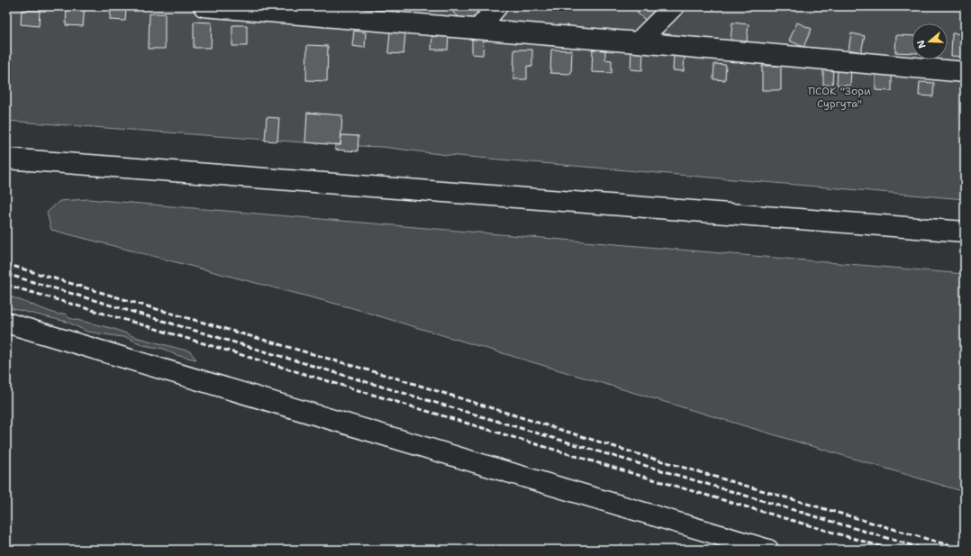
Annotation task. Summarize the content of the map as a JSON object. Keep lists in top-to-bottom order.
{
  "parks": ["ПСОК \"Зори Сургута\""],
  "north": "left"
}
